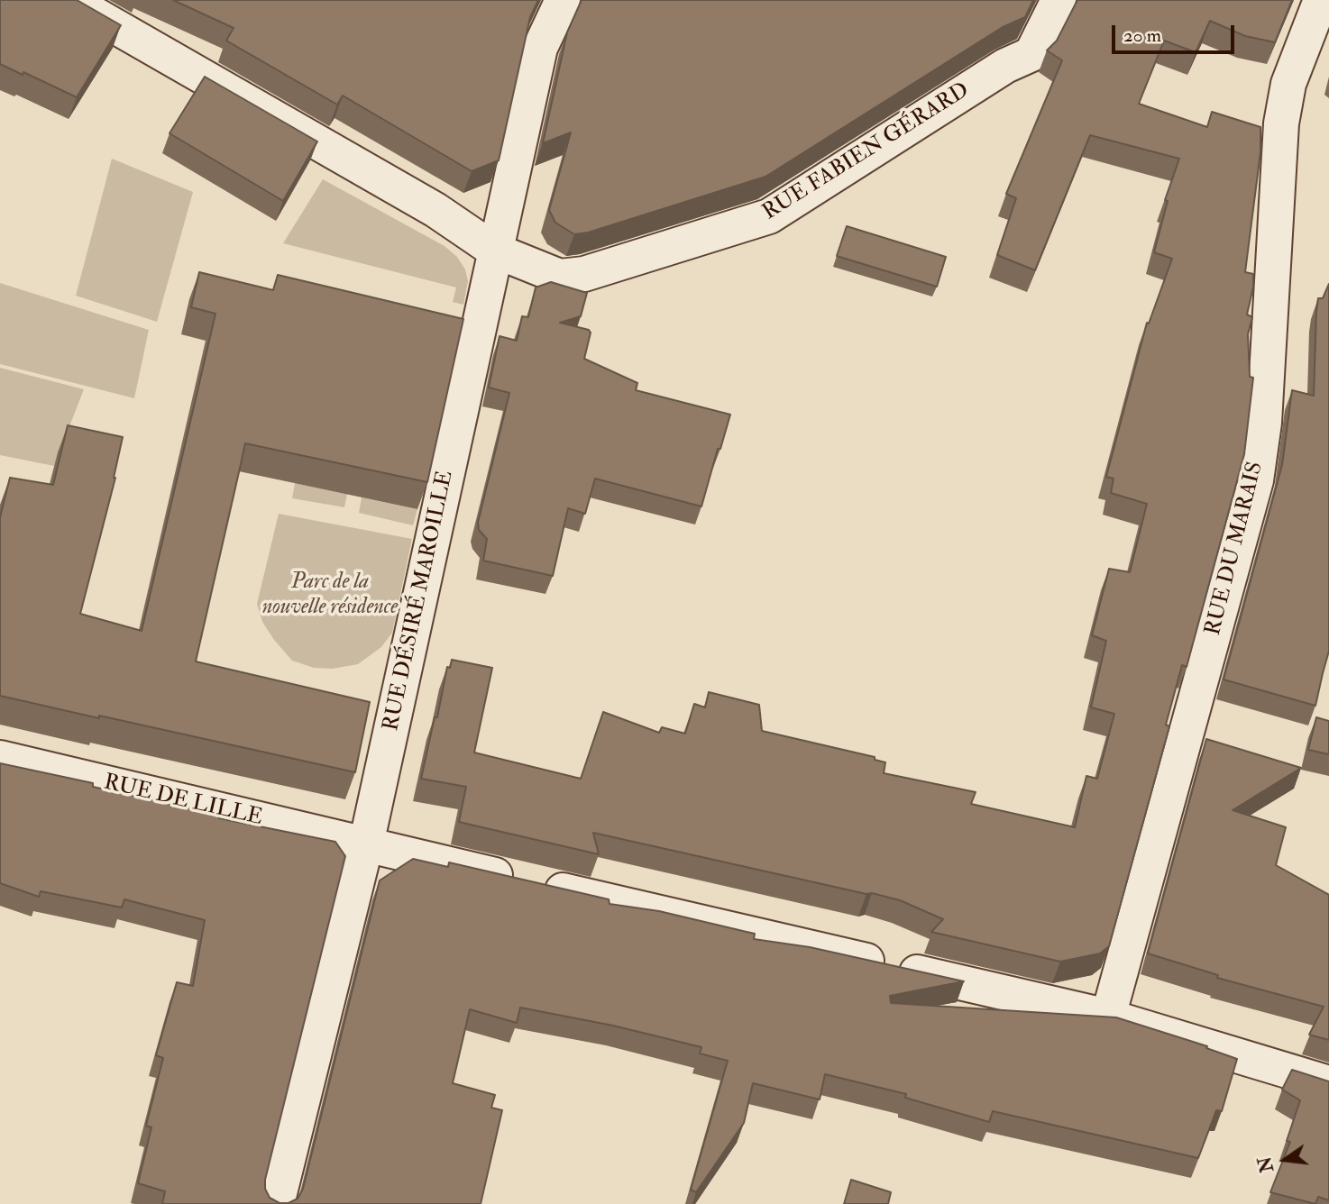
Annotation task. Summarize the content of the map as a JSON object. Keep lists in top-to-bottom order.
{
  "streets": {
    "street": [
      "RUE FABIEN GÉRARD",
      "RUE DU MARAIS",
      "RUE DÉSIRÉ MAROILLE",
      "RUE DE LILLE"
    ]
  },
  "crossings": [
    ["RUE FABIEN GÉRARD", "RUE DÉSIRÉ MAROILLE"],
    ["RUE DU MARAIS", "RUE DE LILLE"],
    ["RUE DÉSIRÉ MAROILLE", "RUE DE LILLE"]
  ],
  "parks": ["Parc de la nouvelle résidence"],
  "scale_bar": "20 m",
  "north": "left"
}
